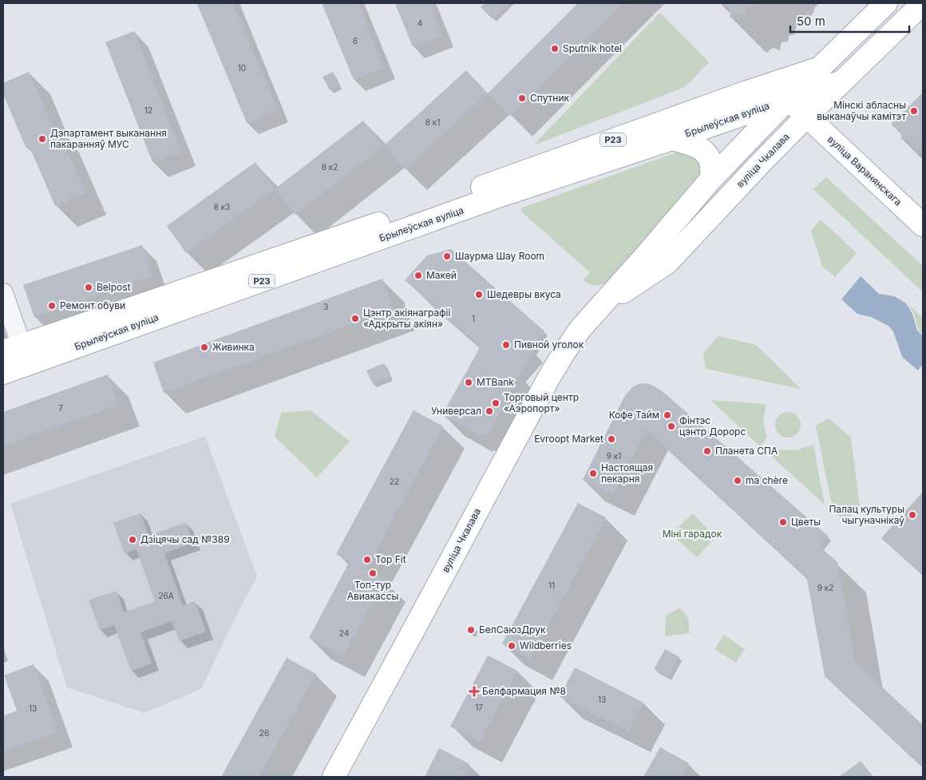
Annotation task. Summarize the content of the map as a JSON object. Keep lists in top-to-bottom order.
{
  "streets": {
    "main road": [
      "Брылеўская вуліца",
      "Р23",
      "вуліца Чкалава",
      "вуліца Варанянскага"
    ]
  },
  "crossings": [
    ["Брылеўская вуліца", "вуліца Чкалава"],
    ["Брылеўская вуліца", "вуліца Варанянскага"],
    ["вуліца Чкалава", "вуліца Варанянскага"]
  ],
  "parks": ["Міні гарадок"],
  "places": {
    "other": [
      "Sputnik hotel",
      "Спутник",
      "Мінскі абласны выканаўчы камітэт",
      "Дэпартамент выканання пакаранняў МУС",
      "Шаурма Шау Room",
      "Макей",
      "Belpost",
      "Шедевры вкуса",
      "Ремонт обуви",
      "Цэнтр акіянаграфіі «Адкрыты акіян»",
      "Пивной уголок",
      "Живинка",
      "MTBank",
      "Торговый центр «Аэропорт»",
      "Универсал",
      "Кофе Тайм",
      "Фінтэс цэнтр Дорорс",
      "Evroopt Market",
      "Планета СПА",
      "Настоящая пекарня",
      "ma chère",
      "Палац культуры чыгуначнікаў",
      "Цветы",
      "Дзіцячы сад №389",
      "Top Fit",
      "Топ-тур Авиакассы",
      "БелСаюзДрук",
      "Wildberries"
    ],
    "health": ["Белфармация №8"]
  },
  "house_numbers": [
    "4",
    "6",
    "10",
    "12",
    "8 к1",
    "8 к2",
    "8 к3",
    "3",
    "1",
    "7",
    "9 к1",
    "22",
    "11",
    "9 к2",
    "26А",
    "24",
    "13",
    "17",
    "13",
    "26"
  ],
  "scale_bar": "50 m"
}
